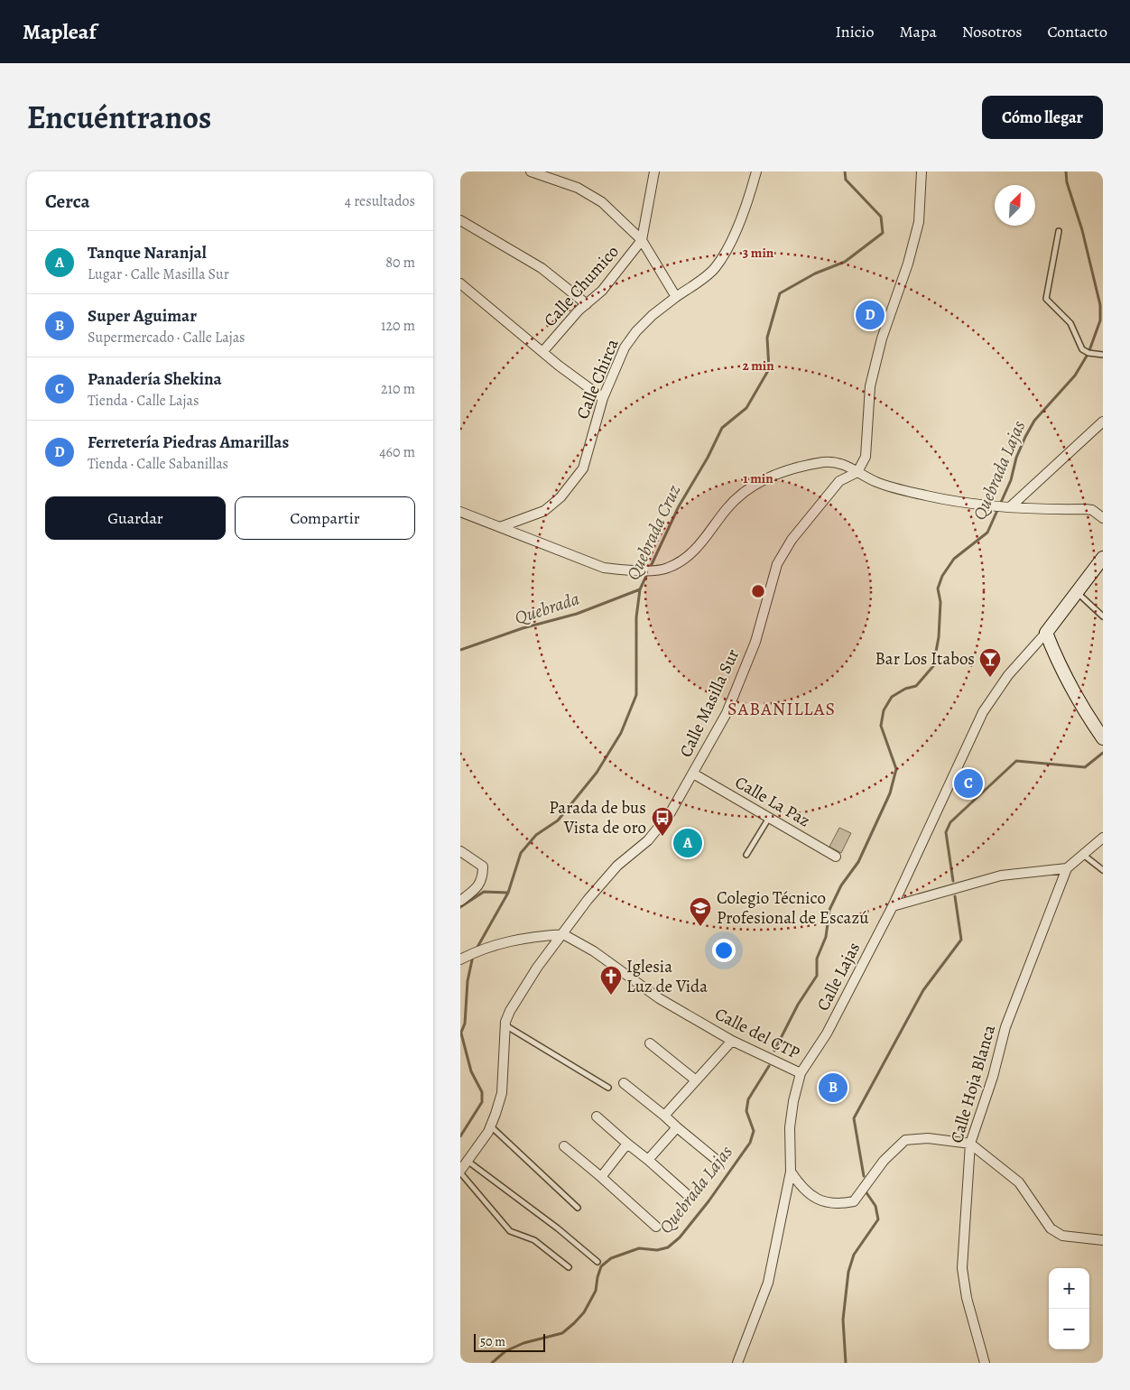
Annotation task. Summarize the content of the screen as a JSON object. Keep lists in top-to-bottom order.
{
  "streets": {
    "street": [
      "Calle Chumico",
      "Calle Chirca",
      "Calle Masilla Sur",
      "Calle La Paz",
      "Calle Lajas",
      "Calle del CTP",
      "Calle Hoja Blanca"
    ]
  },
  "crossings": [
    ["Calle Masilla Sur", "Calle La Paz"],
    ["Calle Masilla Sur", "Calle del CTP"],
    ["Calle Lajas", "Calle del CTP"]
  ],
  "districts": ["SABANILLAS"],
  "water": ["Quebrada Lajas", "Quebrada Cruz", "Quebrada"],
  "places": {
    "bar": ["Bar Los Itabos"],
    "bus stop": ["Parada de bus Vista de oro"],
    "school or university": ["Colegio Técnico Profesional de Escazú"],
    "church": ["Iglesia Luz de Vida"]
  },
  "scale_bar": "50 m",
  "north": "top right",
  "page": {
    "header": "Mapleaf",
    "nav": [
      "Inicio",
      "Mapa",
      "Nosotros",
      "Contacto"
    ],
    "title": "Encuéntranos",
    "buttons": [
      "Cómo llegar",
      ["Guardar", "Compartir"]
    ],
    "heading": ["Cerca", "4 resultados"],
    "list": [
      {
        "mark": "A",
        "name": "Tanque Naranjal",
        "note": "Lugar · Calle Masilla Sur",
        "value": "80 m"
      },
      {
        "mark": "B",
        "name": "Super Aguimar",
        "note": "Supermercado · Calle Lajas",
        "value": "120 m"
      },
      {
        "mark": "C",
        "name": "Panadería Shekina",
        "note": "Tienda · Calle Lajas",
        "value": "210 m"
      },
      {
        "mark": "D",
        "name": "Ferretería Piedras Amarillas",
        "note": "Tienda · Calle Sabanillas",
        "value": "460 m"
      }
    ],
    "pins": [
      "D",
      "C",
      "A",
      "B"
    ],
    "map_buttons": ["+", "−"],
    "scale": "50 m"
  },
  "rings": ["3 min", "2 min", "1 min"]
}
